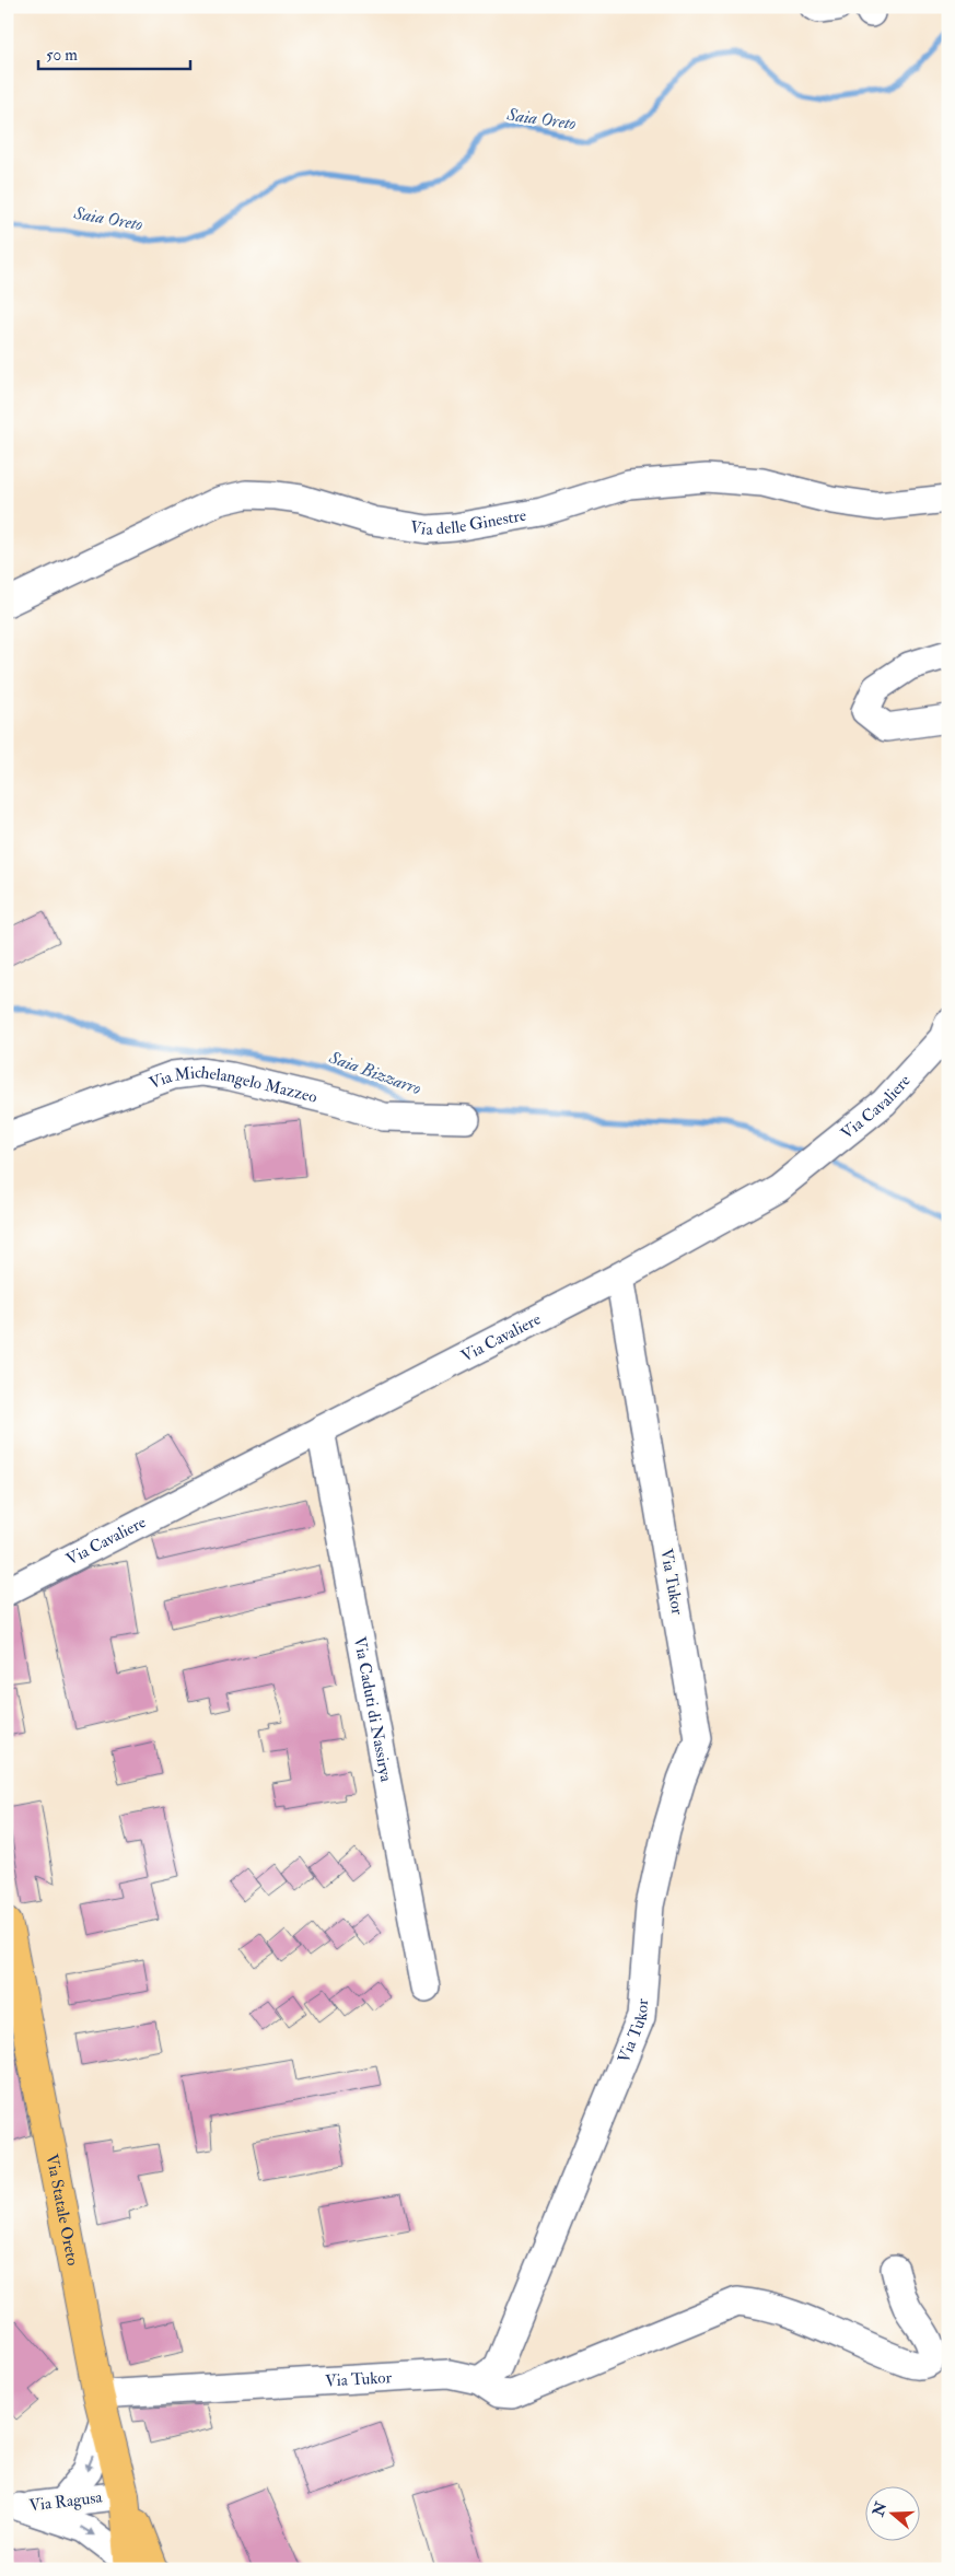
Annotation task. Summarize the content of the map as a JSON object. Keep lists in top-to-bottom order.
{
  "streets": {
    "main road": ["Via Statale Oreto"],
    "street": [
      "Via delle Ginestre",
      "Via Michelangelo Mazzeo",
      "Via Cavaliere",
      "Via Tukor",
      "Via Caduti di Nassirya",
      "Via Ragusa"
    ]
  },
  "crossings": [
    ["Via Cavaliere", "Via Tukor"],
    ["Via Cavaliere", "Via Caduti di Nassirya"],
    ["Via Tukor", "Via Statale Oreto"],
    ["Via Statale Oreto", "Via Ragusa"]
  ],
  "water": ["Saia Oreto", "Saia Bizzarro"],
  "scale_bar": "50 m",
  "north": "left"
}
